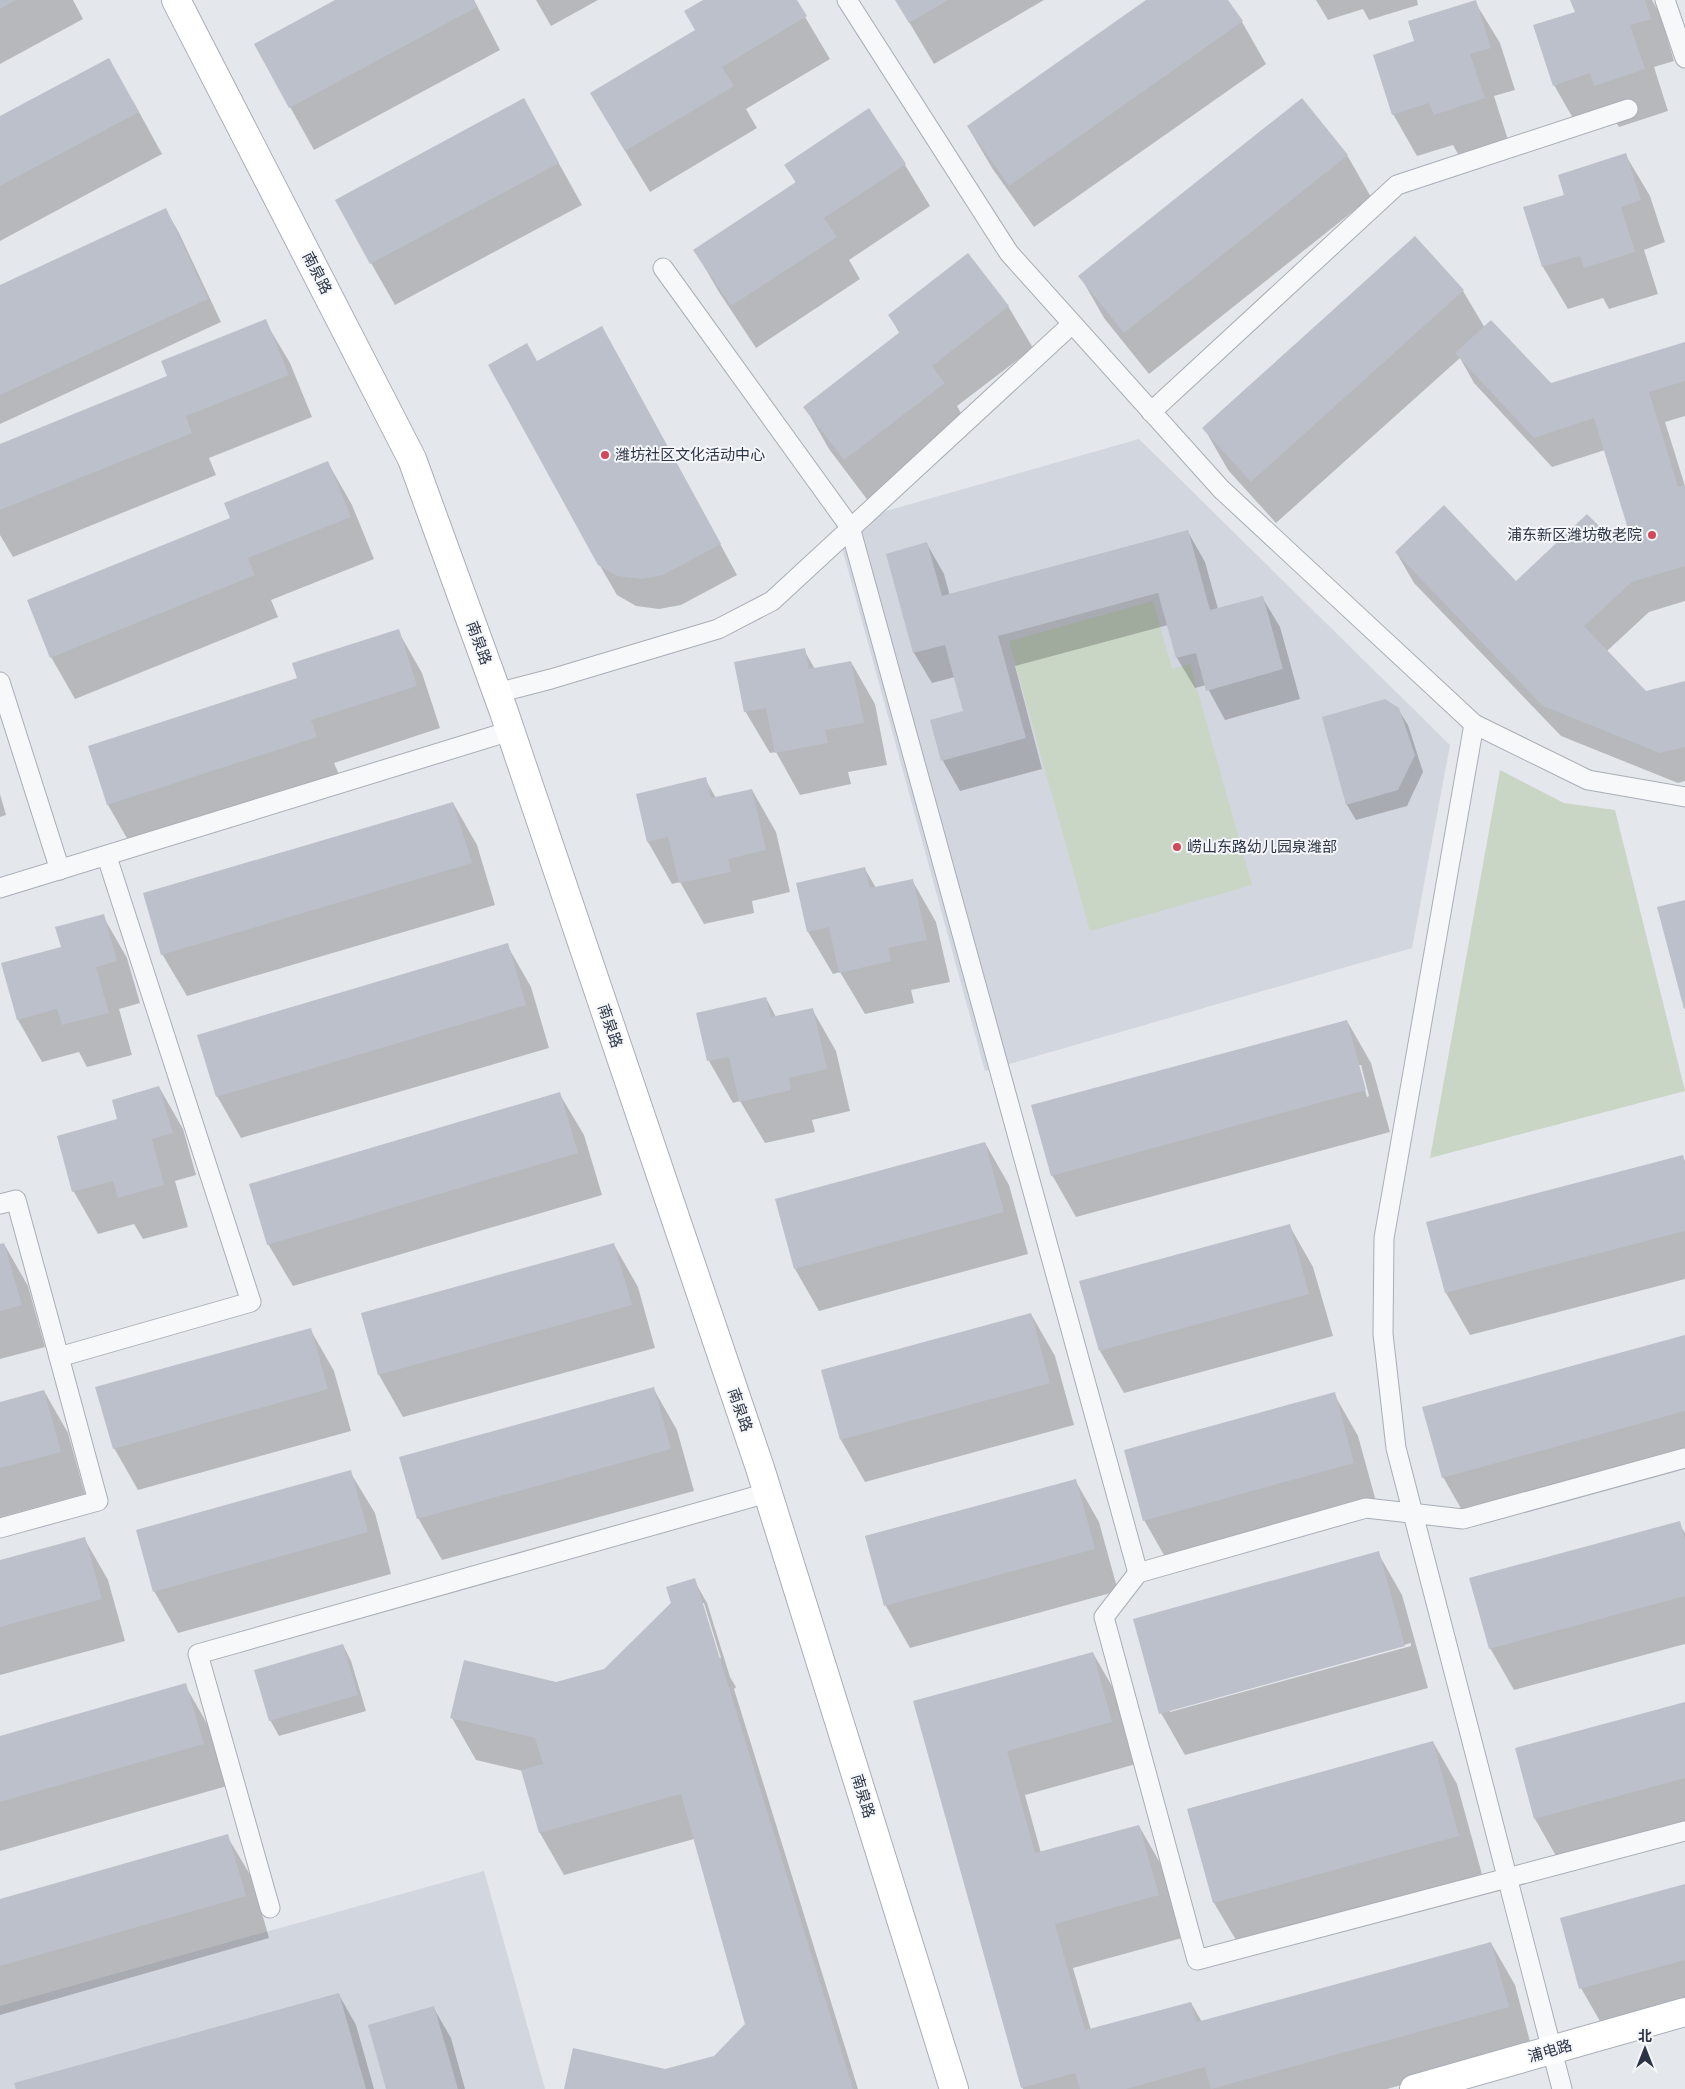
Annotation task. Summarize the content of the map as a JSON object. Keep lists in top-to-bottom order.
{
  "streets": {
    "street": ["南泉路", "浦电路"]
  },
  "places": ["潍坊社区文化活动中心", "浦东新区潍坊敬老院", "崂山东路幼儿园泉潍部"],
  "north": "top"
}
